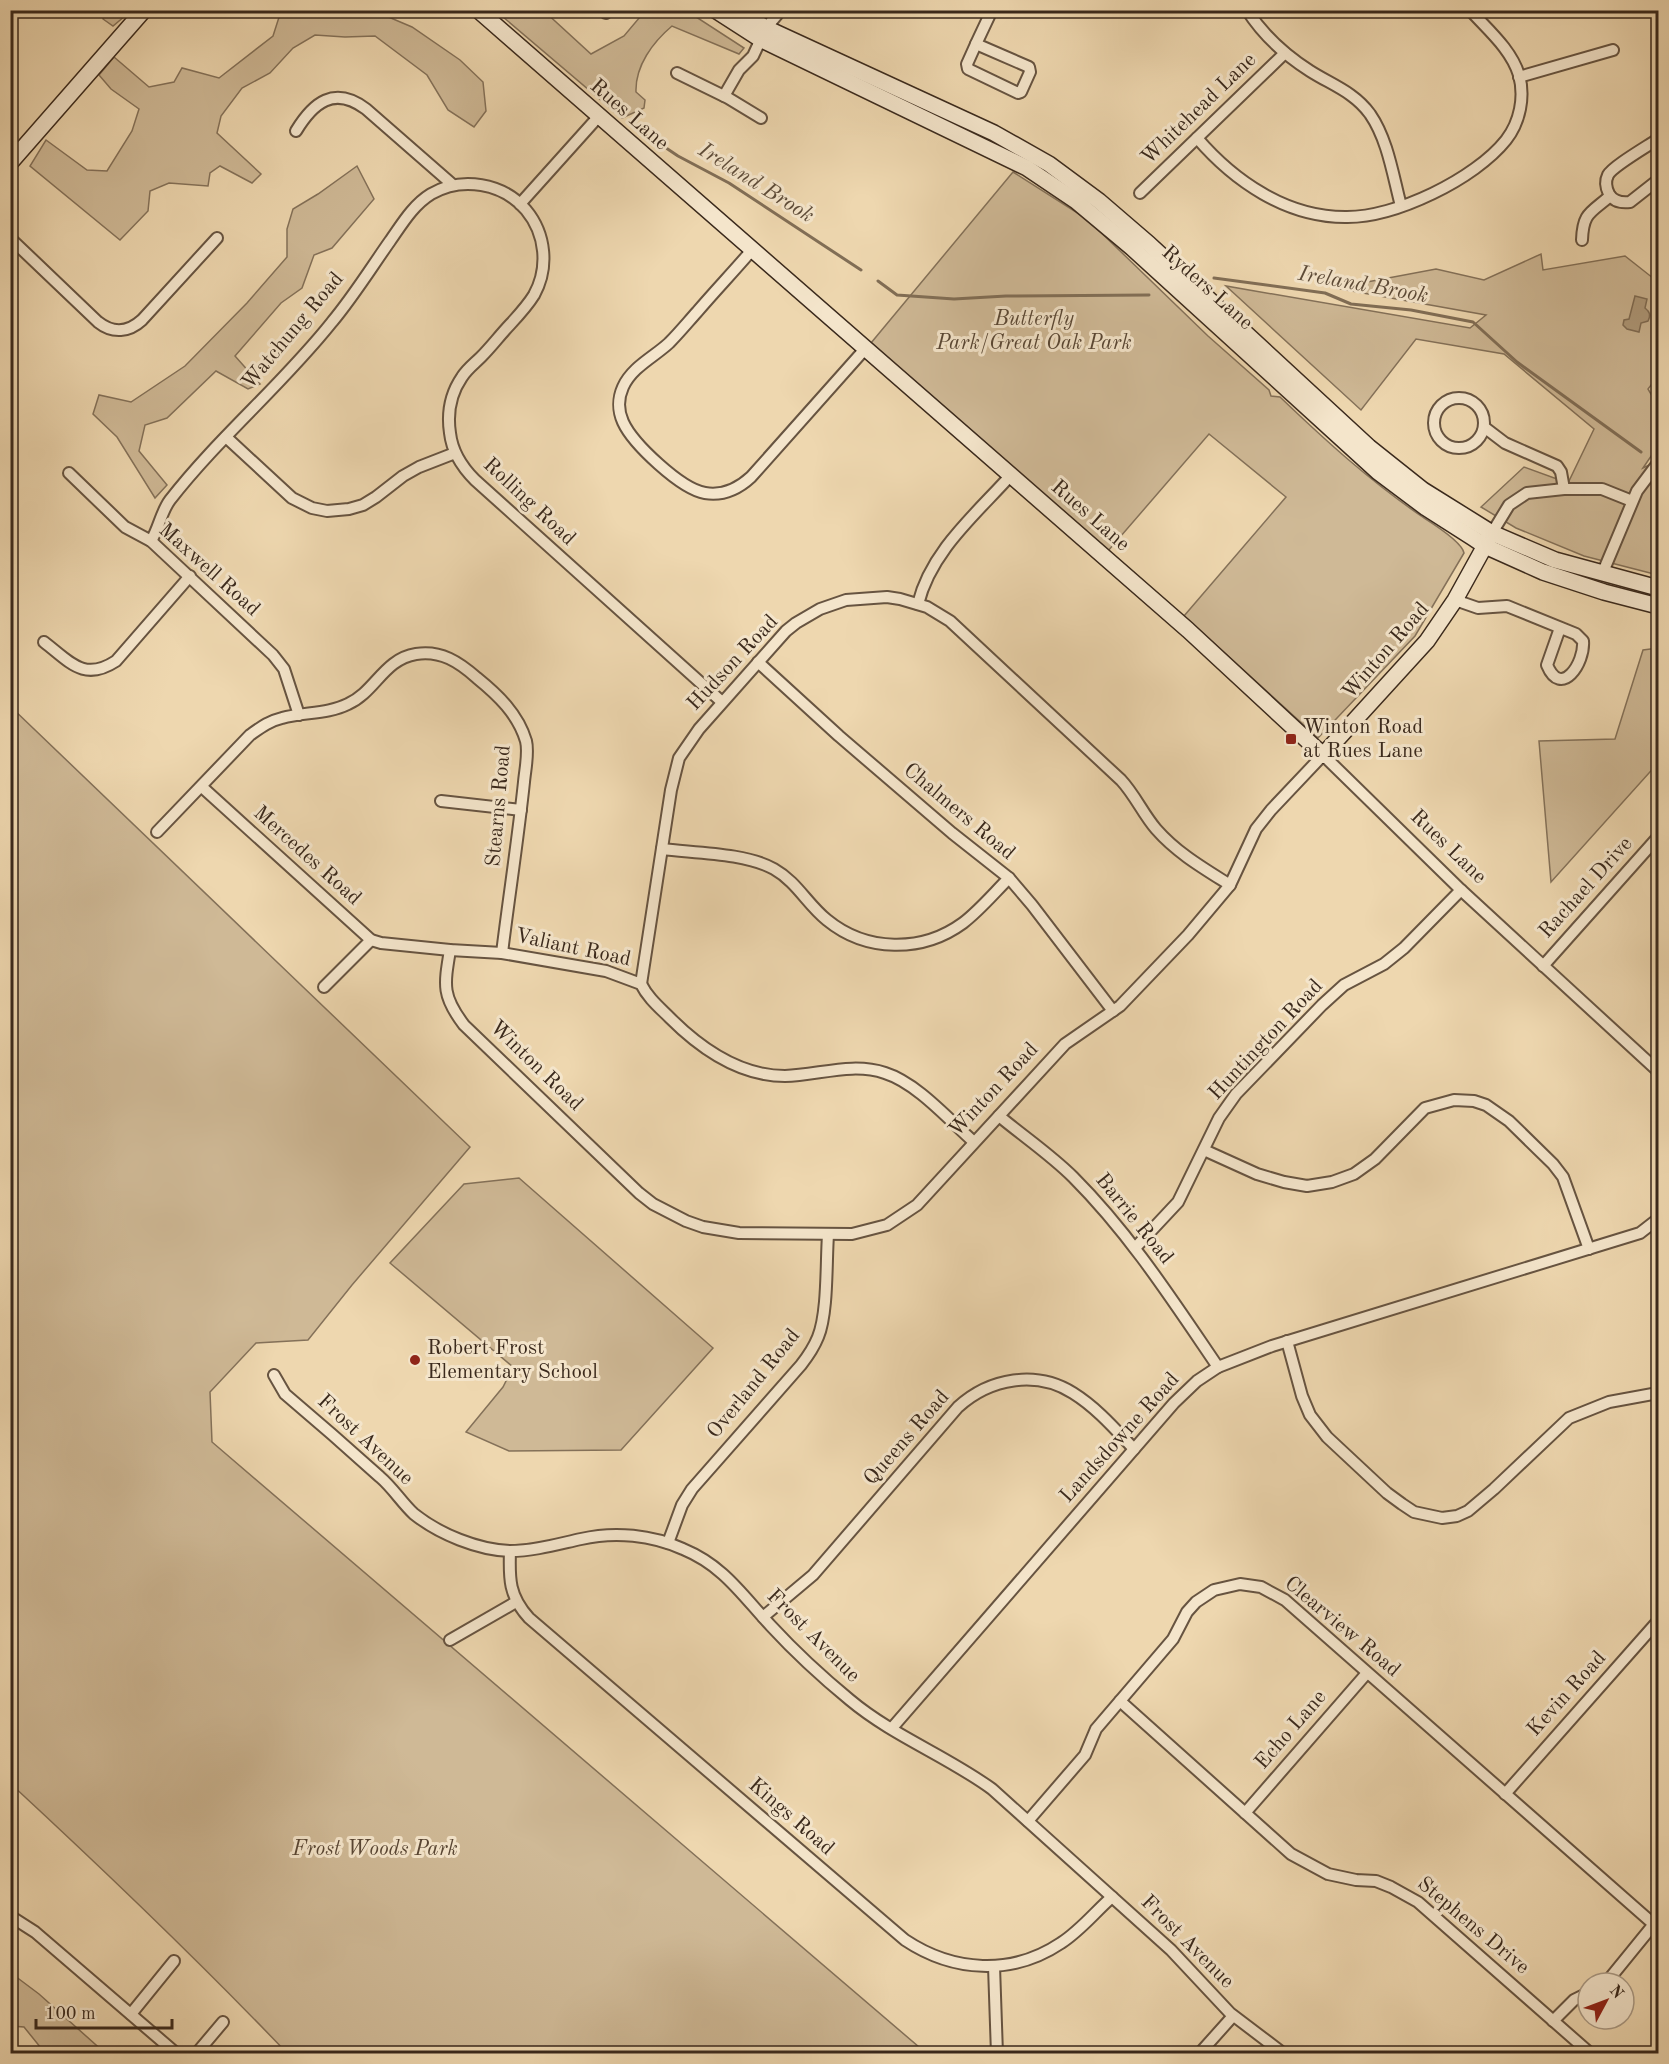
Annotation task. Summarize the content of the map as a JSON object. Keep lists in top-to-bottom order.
{
  "streets": {
    "street": [
      "Whitehead Lane",
      "Rues Lane",
      "Ryders Lane",
      "Watchung Road",
      "Rolling Road",
      "Maxwell Road",
      "Winton Road",
      "Hudson Road",
      "Stearns Road",
      "Chalmers Road",
      "Mercedes Road",
      "Rachael Drive",
      "Valiant Road",
      "Huntington Road",
      "Barrie Road",
      "Overland Road",
      "Queens Road",
      "Landsdowne Road",
      "Frost Avenue",
      "Clearview Road",
      "Kevin Road",
      "Echo Lane",
      "Kings Road",
      "Stephens Drive"
    ]
  },
  "crossings": [
    ["Rues Lane", "Winton Road"],
    ["Rues Lane", "Rachael Drive"],
    ["Rues Lane", "Huntington Road"],
    ["Ryders Lane", "Winton Road"],
    ["Watchung Road", "Rolling Road"],
    ["Watchung Road", "Maxwell Road"],
    ["Rolling Road", "Hudson Road"],
    ["Maxwell Road", "Stearns Road"],
    ["Winton Road", "Hudson Road"],
    ["Winton Road", "Chalmers Road"],
    ["Winton Road", "Valiant Road"],
    ["Winton Road", "Barrie Road"],
    ["Winton Road", "Overland Road"],
    ["Hudson Road", "Chalmers Road"],
    ["Hudson Road", "Valiant Road"],
    ["Stearns Road", "Mercedes Road"],
    ["Stearns Road", "Valiant Road"],
    ["Mercedes Road", "Valiant Road"],
    ["Huntington Road", "Barrie Road"],
    ["Barrie Road", "Landsdowne Road"],
    ["Overland Road", "Frost Avenue"],
    ["Queens Road", "Landsdowne Road"],
    ["Queens Road", "Frost Avenue"],
    ["Landsdowne Road", "Frost Avenue"],
    ["Frost Avenue", "Clearview Road"],
    ["Frost Avenue", "Kings Road"],
    ["Clearview Road", "Kevin Road"],
    ["Clearview Road", "Echo Lane"],
    ["Clearview Road", "Stephens Drive"],
    ["Echo Lane", "Stephens Drive"]
  ],
  "water": ["Ireland Brook"],
  "parks": ["Butterfly Park/Great Oak Park", "Frost Woods Park"],
  "places": {
    "transit": ["Winton Road at Rues Lane"],
    "other": ["Robert Frost Elementary School"]
  },
  "scale_bar": "100 m",
  "north": "top right"
}
